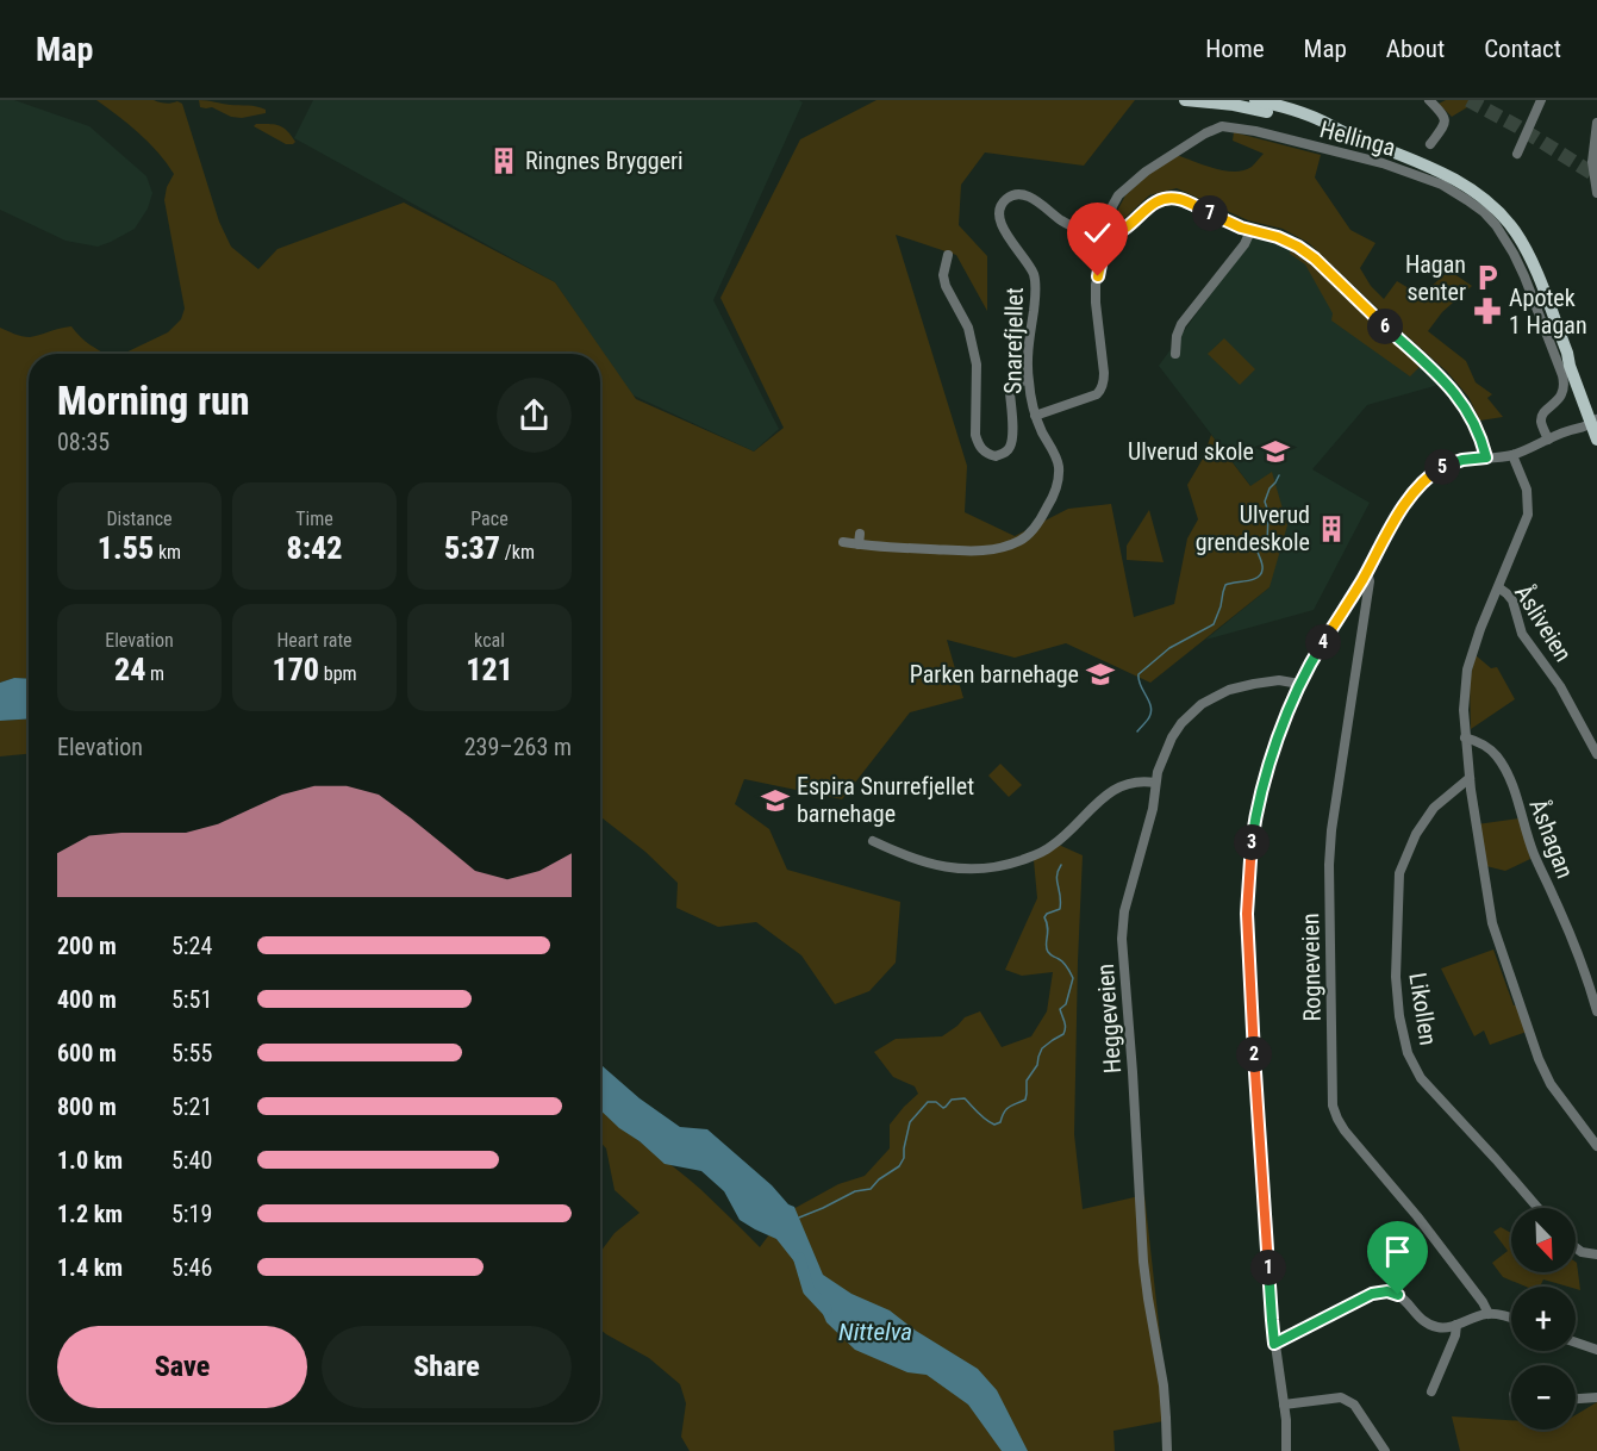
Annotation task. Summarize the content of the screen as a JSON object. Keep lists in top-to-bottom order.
{
  "streets": {
    "street": [
      "Hellinga",
      "Snarefjellet",
      "Åsliveien",
      "Åshagan",
      "Rogneveien",
      "Likollen",
      "Heggeveien"
    ]
  },
  "crossings": [
    ["Hellinga", "Snarefjellet"]
  ],
  "water": ["Nittelva"],
  "places": {
    "building": ["Ringnes Bryggeri", "Ulverud grendeskole"],
    "parking": ["Hagan senter"],
    "pharmacy": ["Apotek 1 Hagan"],
    "school or university": ["Ulverud skole", "Parken barnehage", "Espira Snurrefjellet barnehage"]
  },
  "north": "bottom right",
  "page": {
    "header": "Map",
    "nav": [
      "Home",
      "Map",
      "About",
      "Contact"
    ],
    "pins": [
      "7",
      "6",
      "5",
      "4",
      "3",
      "2",
      "1"
    ],
    "heading": ["Morning run", "08:35"],
    "stats": [
      ["Distance", "1.55 km"],
      ["Time", "8:42"],
      ["Pace", "5:37 /km"],
      ["Elevation", "24 m"],
      ["Heart rate", "170 bpm"],
      ["kcal", "121"]
    ],
    "chart": ["Elevation", "239–263 m"],
    "list": [
      {
        "name": "200 m",
        "note": "5:24"
      },
      {
        "name": "400 m",
        "note": "5:51"
      },
      {
        "name": "600 m",
        "note": "5:55"
      },
      {
        "name": "800 m",
        "note": "5:21"
      },
      {
        "name": "1.0 km",
        "note": "5:40"
      },
      {
        "name": "1.2 km",
        "note": "5:19"
      },
      {
        "name": "1.4 km",
        "note": "5:46"
      }
    ],
    "map_buttons": ["+", "−"],
    "buttons": ["Save", "Share"]
  }
}
